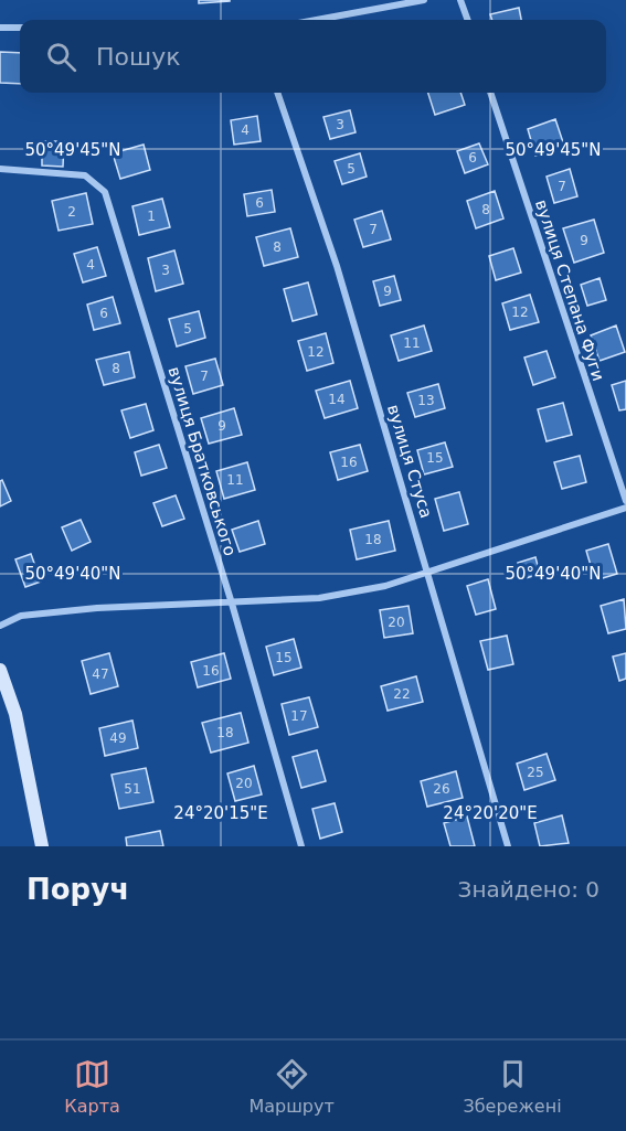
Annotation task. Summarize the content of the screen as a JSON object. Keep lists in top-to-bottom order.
{
  "streets": {
    "street": ["вулиця Степана Фуги", "вулиця Братковського", "вулиця Стуса"]
  },
  "house_numbers": [
    "3",
    "4",
    "6",
    "5",
    "7",
    "6",
    "8",
    "2",
    "1",
    "7",
    "9",
    "8",
    "4",
    "3",
    "9",
    "12",
    "6",
    "5",
    "11",
    "12",
    "8",
    "7",
    "14",
    "13",
    "9",
    "15",
    "16",
    "11",
    "18",
    "20",
    "15",
    "16",
    "47",
    "22",
    "17",
    "18",
    "49",
    "25",
    "20",
    "51",
    "26"
  ],
  "page": {
    "search": "Пошук",
    "heading": ["Поруч", "Знайдено: 0"],
    "nav": ["Карта", "Маршрут", "Збережені"]
  },
  "coordinates": [
    "50°49'45\"N",
    "50°49'40\"N",
    "24°20'15\"E",
    "24°20'20\"E"
  ]
}
